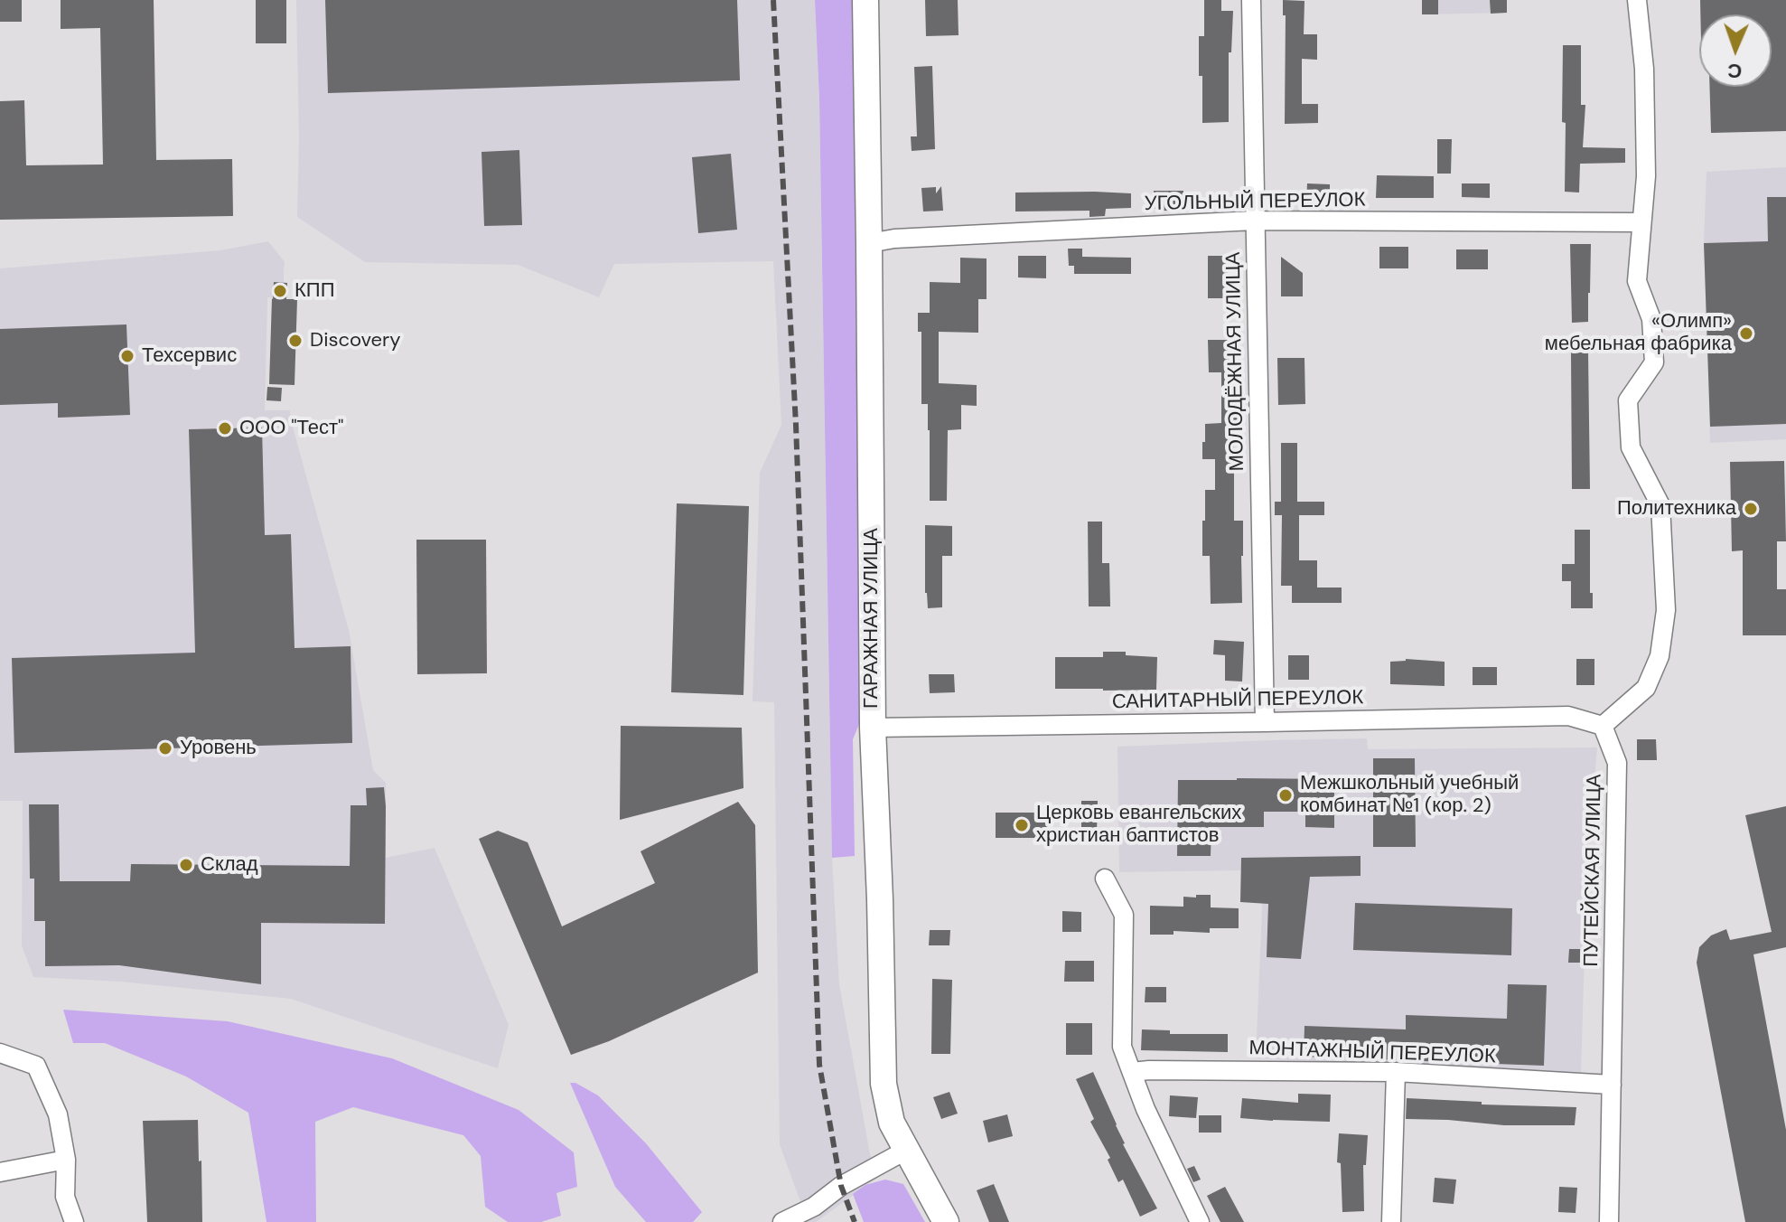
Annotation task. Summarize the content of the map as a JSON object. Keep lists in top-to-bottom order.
{
  "streets": {
    "street": [
      "УГОЛЬНЫЙ ПЕРЕУЛОК",
      "МОЛОДЁЖНАЯ УЛИЦА",
      "ГАРАЖНАЯ УЛИЦА",
      "САНИТАРНЫЙ ПЕРЕУЛОК",
      "ПУТЕЙСКАЯ УЛИЦА",
      "МОНТАЖНЫЙ ПЕРЕУЛОК"
    ]
  },
  "crossings": [
    ["УГОЛЬНЫЙ ПЕРЕУЛОК", "МОЛОДЁЖНАЯ УЛИЦА"],
    ["УГОЛЬНЫЙ ПЕРЕУЛОК", "ГАРАЖНАЯ УЛИЦА"],
    ["МОЛОДЁЖНАЯ УЛИЦА", "САНИТАРНЫЙ ПЕРЕУЛОК"],
    ["ГАРАЖНАЯ УЛИЦА", "САНИТАРНЫЙ ПЕРЕУЛОК"],
    ["САНИТАРНЫЙ ПЕРЕУЛОК", "ПУТЕЙСКАЯ УЛИЦА"],
    ["ПУТЕЙСКАЯ УЛИЦА", "МОНТАЖНЫЙ ПЕРЕУЛОК"]
  ],
  "places": [
    "КПП",
    "«Олимп» мебельная фабрика",
    "Discovery",
    "Техсервис",
    "ООО \"Тест\"",
    "Политехника",
    "Уровень",
    "Межшкольный учебный комбинат №1 (кор. 2)",
    "Церковь евангельских христиан баптистов",
    "Склад"
  ],
  "north": "bottom"
}
